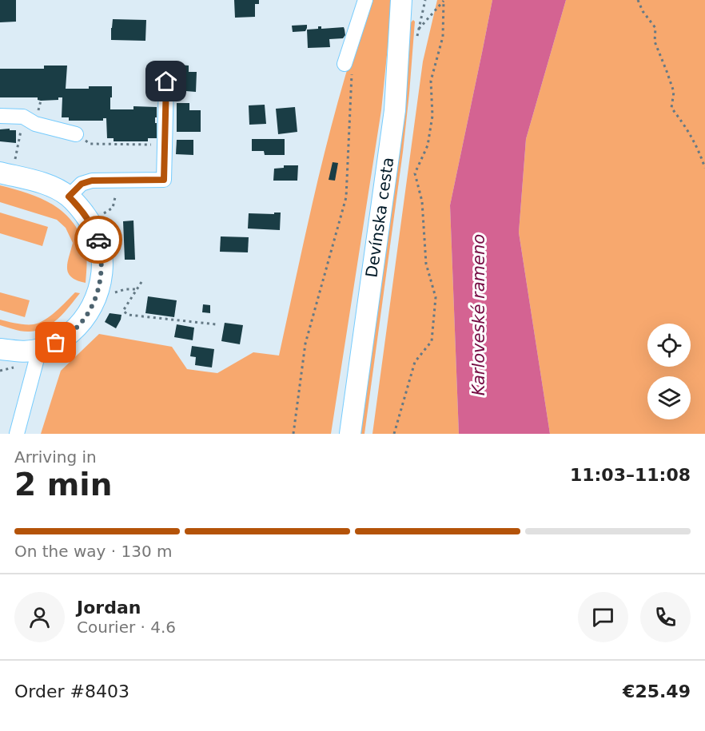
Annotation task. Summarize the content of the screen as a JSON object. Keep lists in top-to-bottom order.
{
  "streets": {
    "street": ["Devínska cesta"]
  },
  "water": ["Karloveské rameno"],
  "page": {
    "heading": ["2 min", "Arriving in", "11:03–11:08"],
    "panel": [
      "Jordan",
      "Courier · 4.6",
      "Order #8403",
      "€25.49"
    ],
    "bar": "On the way · 130 m"
  }
}
